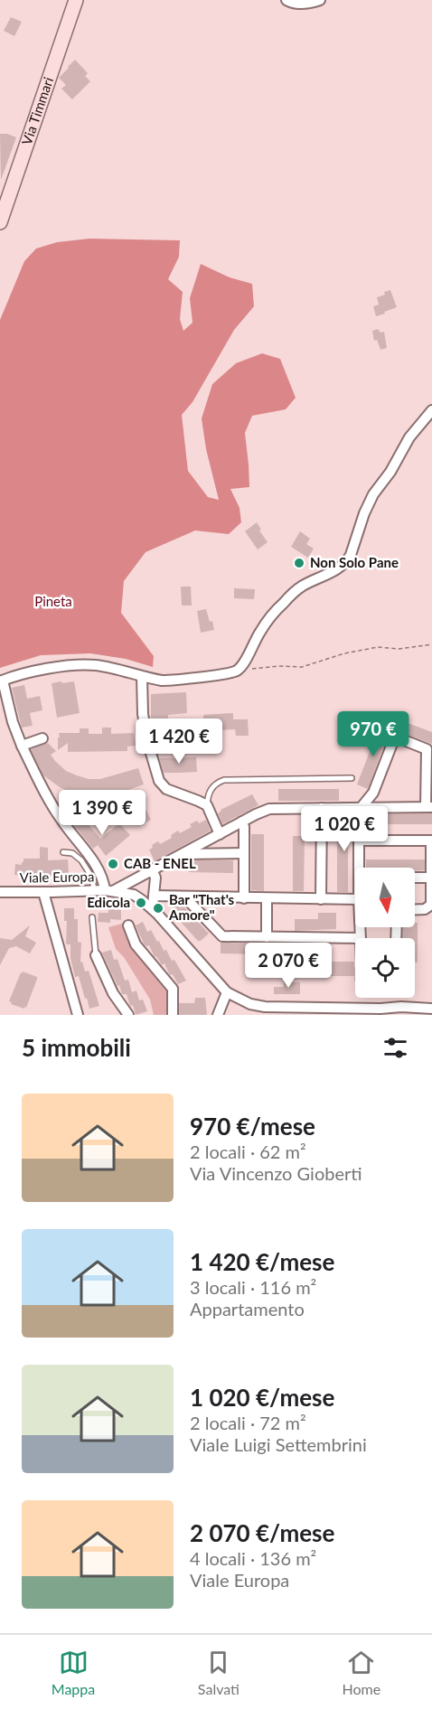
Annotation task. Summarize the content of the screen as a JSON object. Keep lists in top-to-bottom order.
{
  "streets": {
    "main road": ["Via Timmari"],
    "street": ["Viale Europa"]
  },
  "parks": ["Pineta"],
  "places": [
    "Non Solo Pane",
    "CAB - ENEL",
    "Edicola",
    "Bar \"That's Amore\""
  ],
  "north": "bottom",
  "page": {
    "price": [
      "970 €",
      "1 420 €",
      "1 390 €",
      "1 020 €",
      "2 070 €"
    ],
    "heading": "5 immobili",
    "list": [
      {
        "name": "970 €/mese",
        "note": "2 locali · 62 m² · Via Vincenzo Gioberti"
      },
      {
        "name": "1 420 €/mese",
        "note": "3 locali · 116 m² · Appartamento"
      },
      {
        "name": "1 020 €/mese",
        "note": "2 locali · 72 m² · Viale Luigi Settembrini"
      },
      {
        "name": "2 070 €/mese",
        "note": "4 locali · 136 m² · Viale Europa"
      }
    ],
    "tabs": ["Mappa", "Salvati", "Home"]
  }
}
